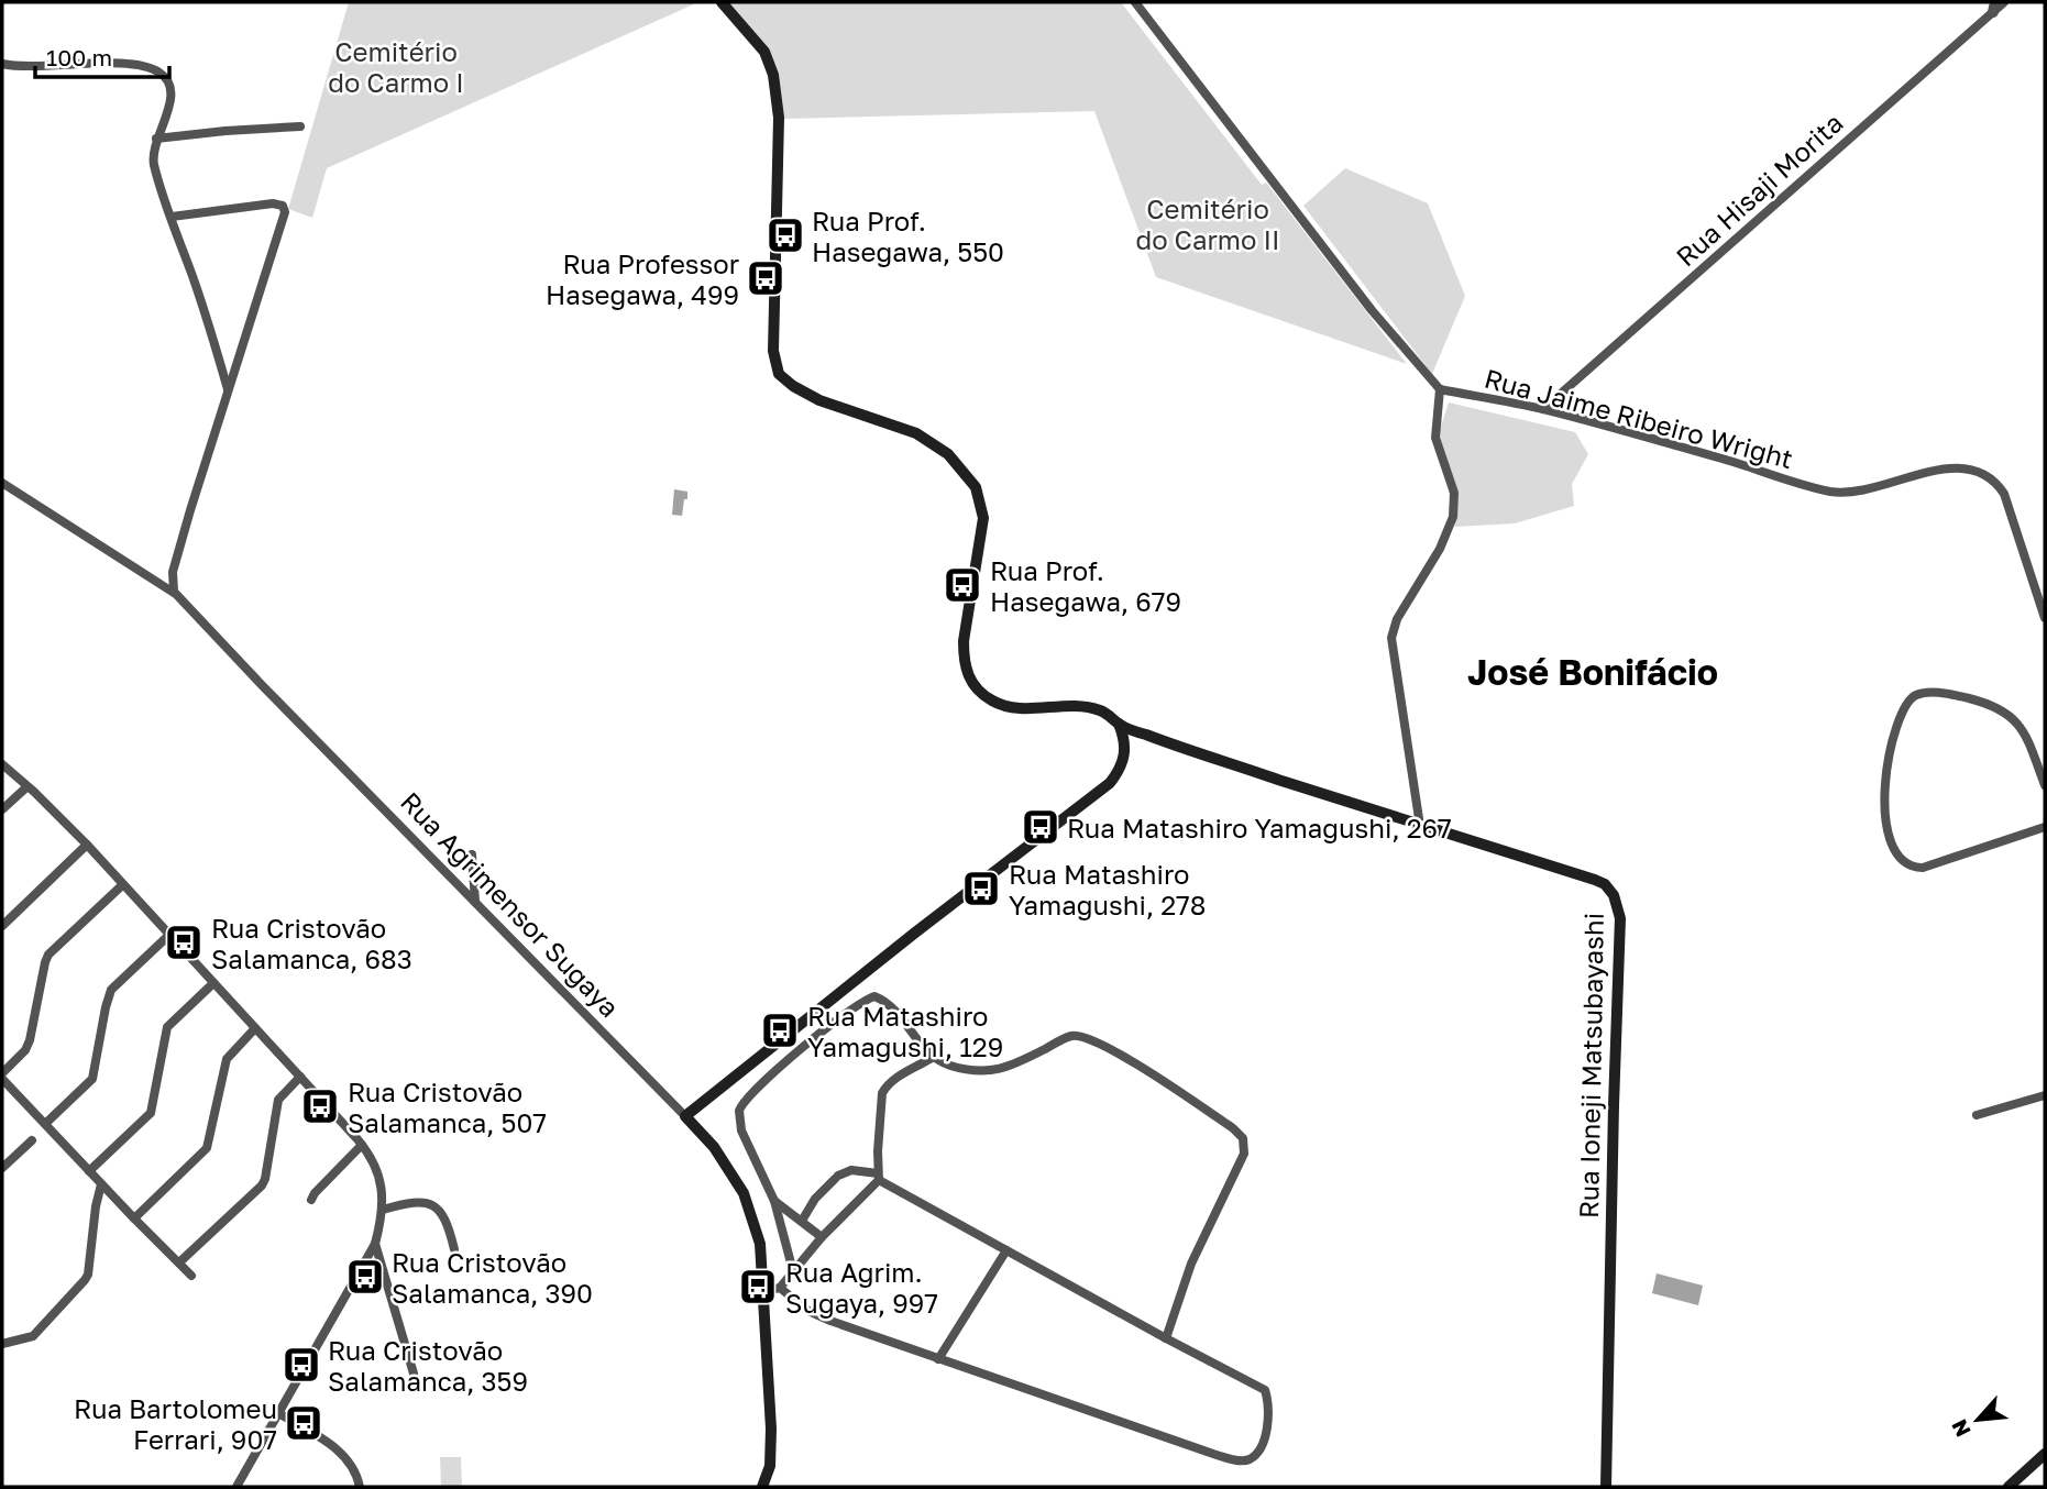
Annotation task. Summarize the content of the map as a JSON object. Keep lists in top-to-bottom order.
{
  "streets": {
    "main road": ["Rua Agrimensor Sugaya", "Rua Ioneji Matsubayashi"],
    "street": ["Rua Hisaji Morita", "Rua Jaime Ribeiro Wright"]
  },
  "crossings": [
    ["Rua Hisaji Morita", "Rua Jaime Ribeiro Wright"]
  ],
  "districts": ["José Bonifácio"],
  "parks": ["Cemitério do Carmo I", "Cemitério do Carmo II"],
  "places": {
    "bus stop": [
      "Rua Prof. Hasegawa, 550",
      "Rua Professor Hasegawa, 499",
      "Rua Prof. Hasegawa, 679",
      "Rua Matashiro Yamagushi, 267",
      "Rua Matashiro Yamagushi, 278",
      "Rua Cristovão Salamanca, 683",
      "Rua Matashiro Yamagushi, 129",
      "Rua Cristovão Salamanca, 507",
      "Rua Cristovão Salamanca, 390",
      "Rua Agrim. Sugaya, 997",
      "Rua Cristovão Salamanca, 359",
      "Rua Bartolomeu Ferrari, 907"
    ]
  },
  "scale_bar": "100 m",
  "north": "bottom left"
}
